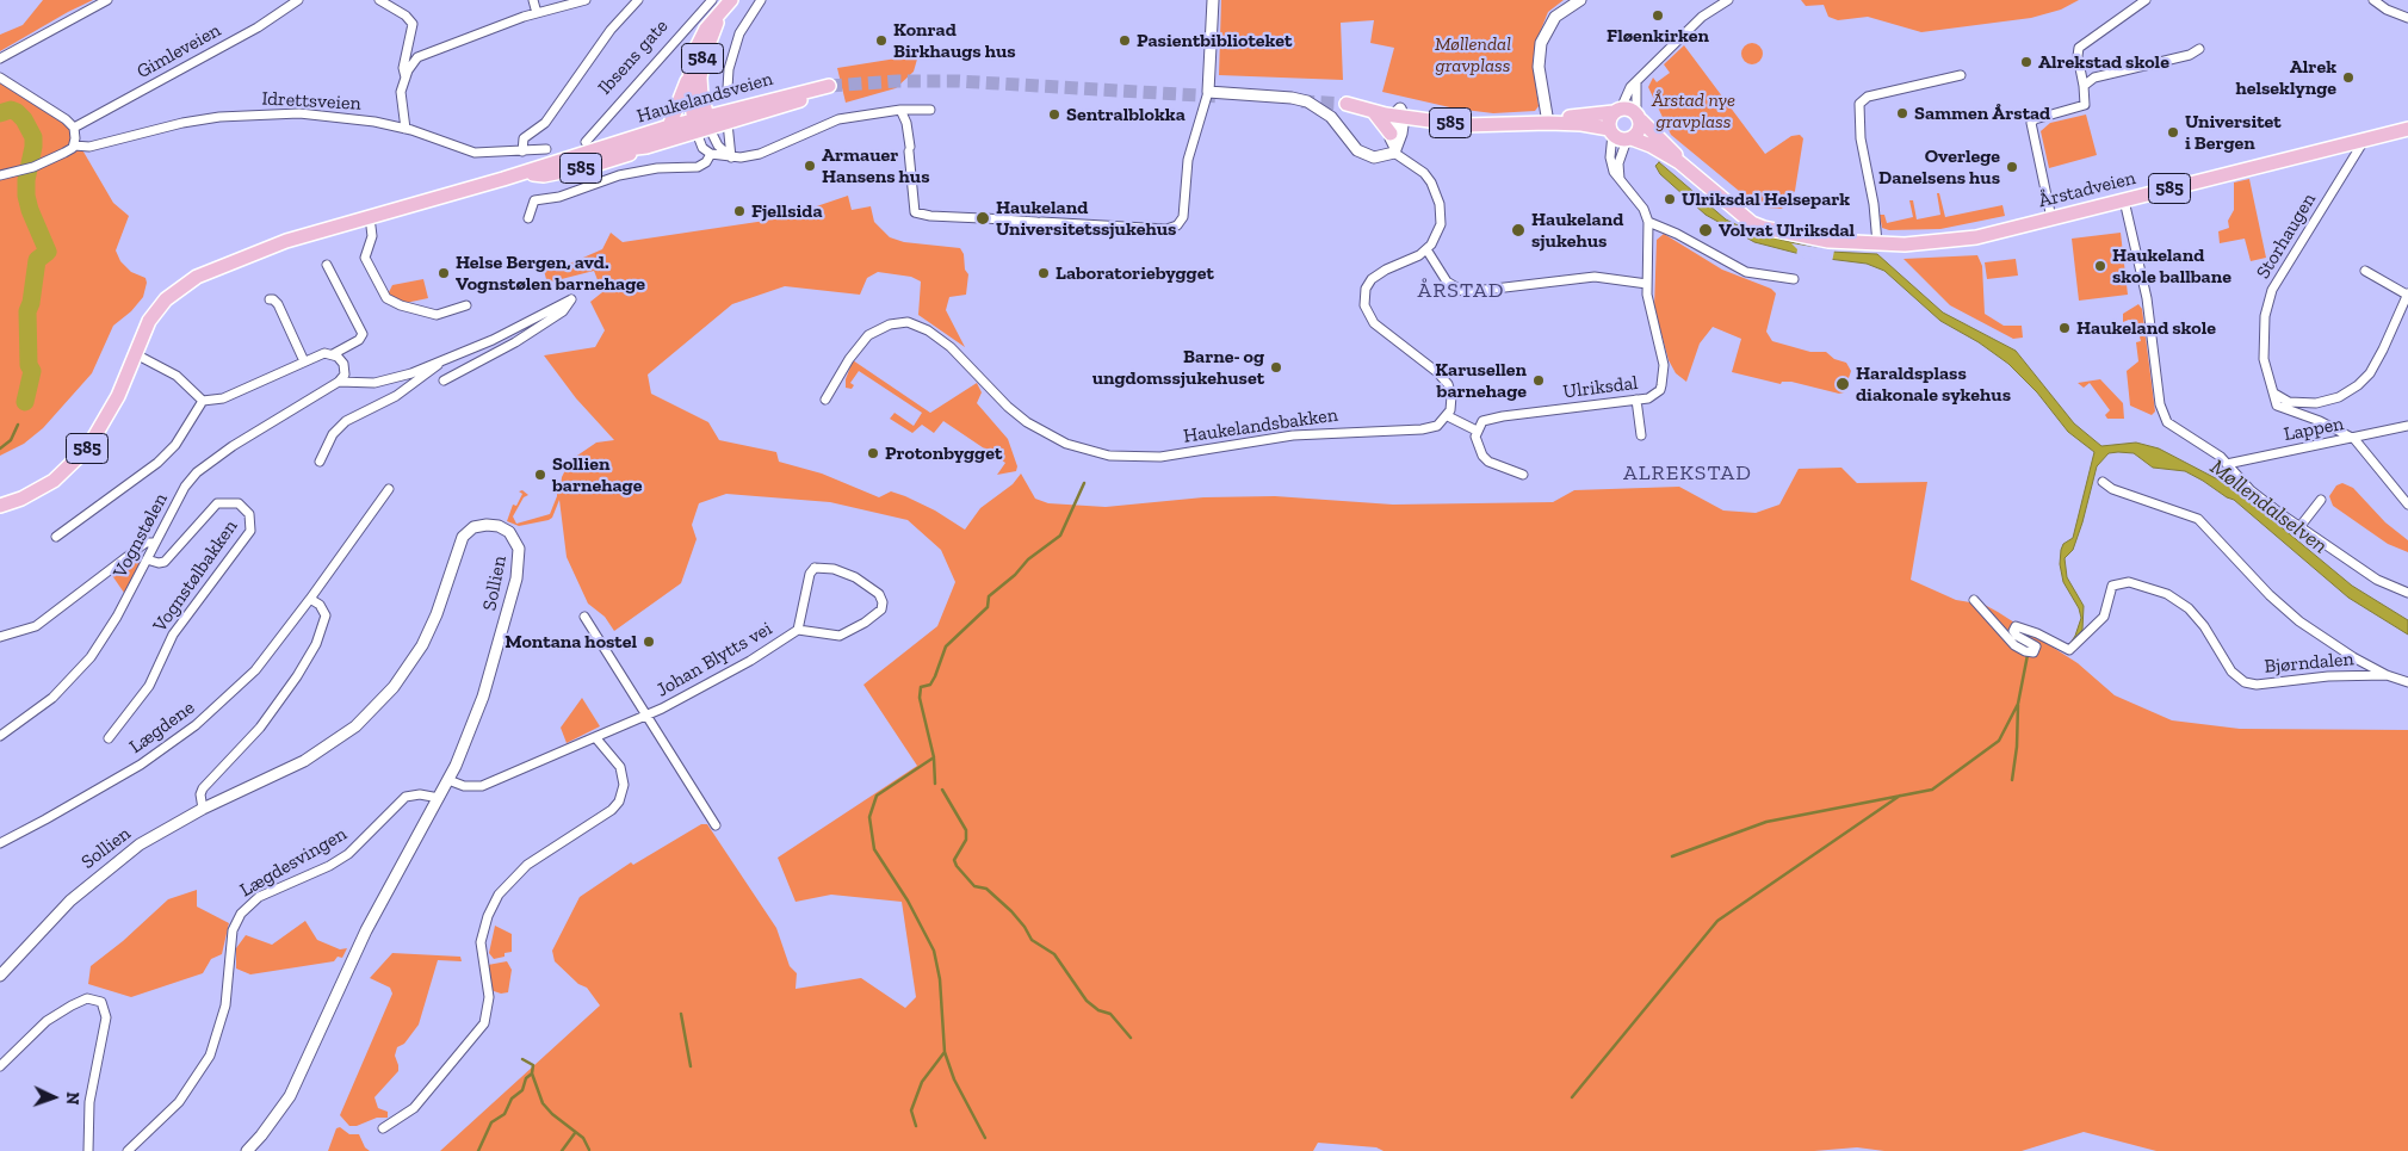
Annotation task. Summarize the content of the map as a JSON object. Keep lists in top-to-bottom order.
{
  "streets": {
    "main road": [
      "Ibsens gate",
      "584",
      "Haukelandsveien",
      "585",
      "Årstadveien"
    ],
    "street": [
      "Gimleveien",
      "Idrettsveien",
      "Storhaugen",
      "Ulriksdal",
      "Haukelandsbakken",
      "Lappen",
      "Vognstølen",
      "Vognstølbakken",
      "Sollien",
      "Johan Blytts vei",
      "Bjørndalen",
      "Lægdene",
      "Lægdesvingen"
    ]
  },
  "crossings": [
    ["Ibsens gate", "584"],
    ["Ibsens gate", "Haukelandsveien"],
    ["584", "Haukelandsveien"],
    ["Haukelandsveien", "585"],
    ["585", "Årstadveien"],
    ["Årstadveien", "Storhaugen"],
    ["Storhaugen", "Lappen"],
    ["Vognstølen", "Vognstølbakken"],
    ["Sollien", "Lægdesvingen"]
  ],
  "districts": ["ÅRSTAD", "ALREKSTAD"],
  "water": ["Møllendalselven"],
  "parks": ["Møllendal gravplass", "Årstad nye gravplass"],
  "places": [
    "Fløenkirken",
    "Konrad Birkhaugs hus",
    "Pasientbiblioteket",
    "Alrekstad skole",
    "Alrek helseklynge",
    "Sammen Årstad",
    "Sentralblokka",
    "Universitet i Bergen",
    "Armauer Hansens hus",
    "Overlege Danelsens hus",
    "Ulriksdal Helsepark",
    "Fjellsida",
    "Haukeland Universitetssjukehus",
    "Haukeland sjukehus",
    "Volvat Ulriksdal",
    "Haukeland skole ballbane",
    "Helse Bergen, avd. Vognstølen barnehage",
    "Laboratoriebygget",
    "Haukeland skole",
    "Barne- og ungdomssjukehuset",
    "Karusellen barnehage",
    "Haraldsplass diakonale sykehus",
    "Protonbygget",
    "Sollien barnehage",
    "Montana hostel"
  ],
  "north": "right"
}
